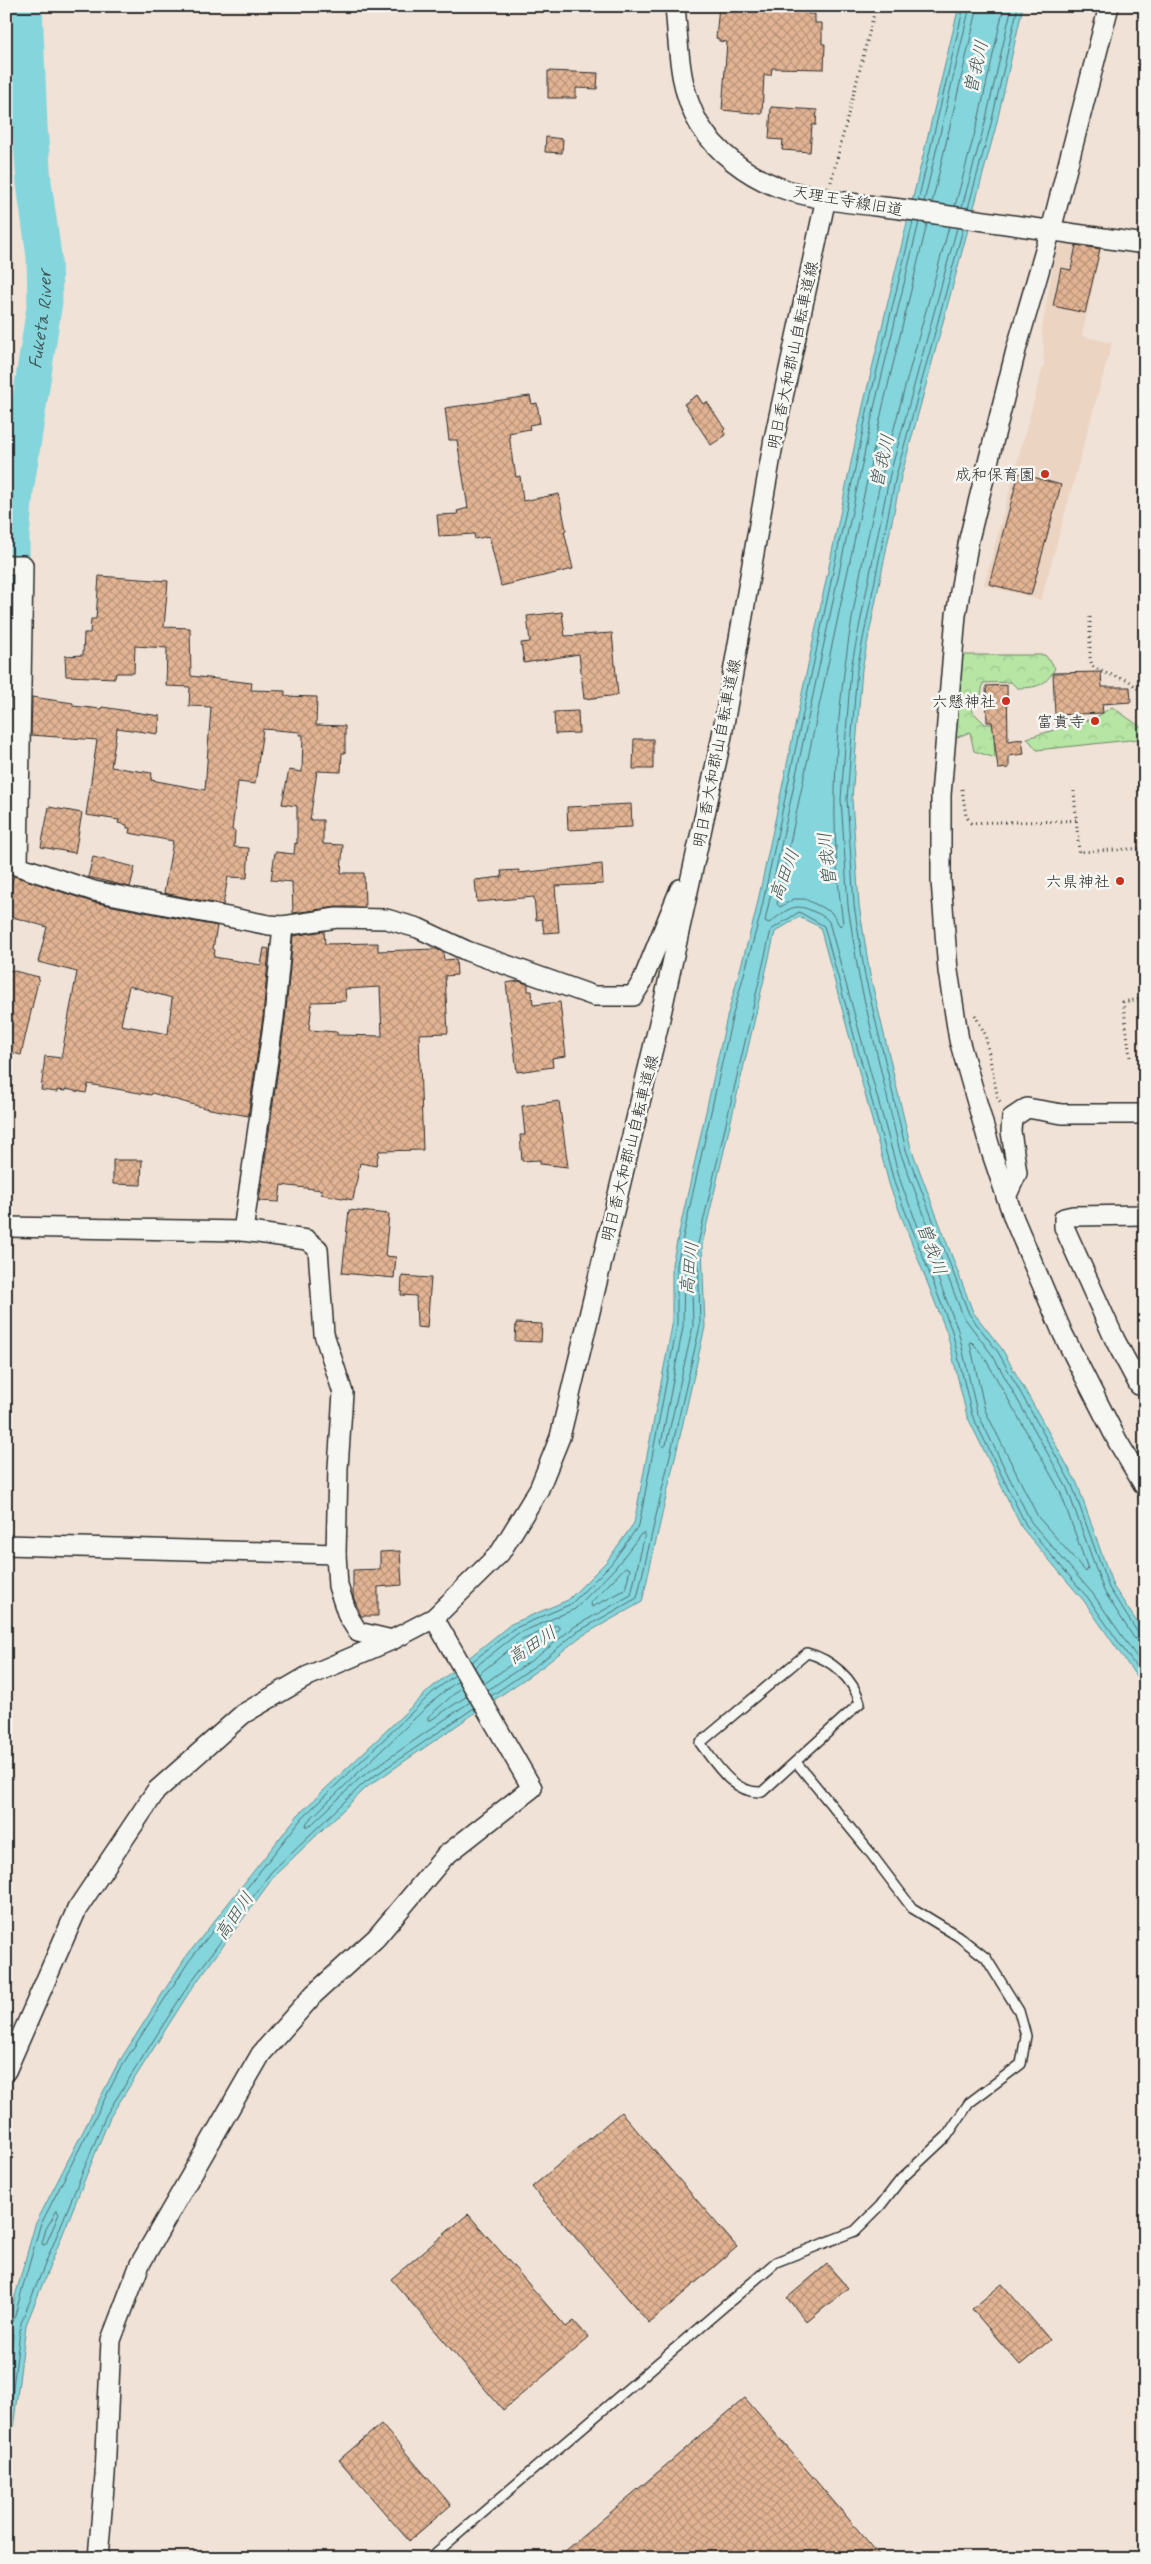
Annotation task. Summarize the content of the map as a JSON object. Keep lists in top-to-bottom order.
{
  "streets": {
    "street": ["天理王寺線旧道", "明日香大和郡山自転車道線"]
  },
  "crossings": [
    ["天理王寺線旧道", "明日香大和郡山自転車道線"]
  ],
  "water": ["曽我川", "Fuketa River", "高田川"],
  "places": [
    "成和保育園",
    "六懸神社",
    "富貴寺",
    "六県神社"
  ]
}
